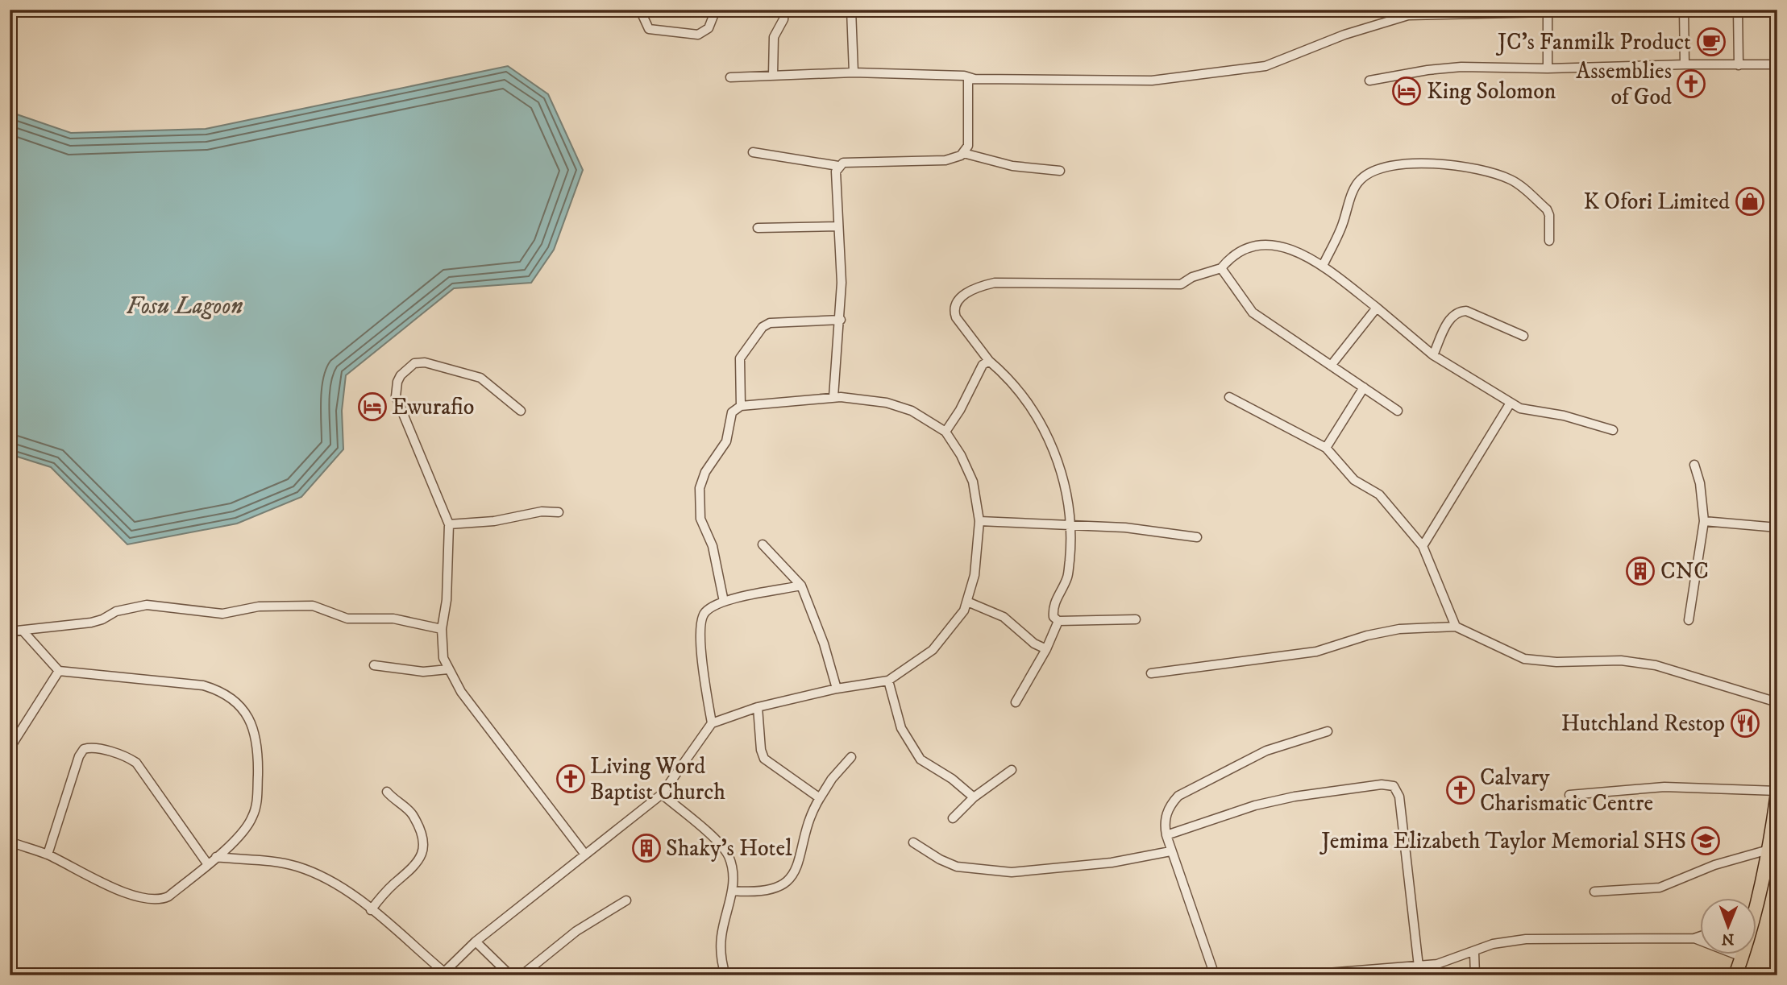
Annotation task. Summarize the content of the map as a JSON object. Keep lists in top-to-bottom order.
{
  "water": ["Fosu Lagoon"],
  "places": {
    "cafe": ["JC's Fanmilk Product"],
    "church": ["Assemblies of God", "Living Word Baptist Church", "Calvary Charismatic Centre"],
    "hotel": ["King Solomon", "Ewurafio"],
    "shop": ["K Ofori Limited"],
    "building": ["CNC", "Shaky's Hotel"],
    "restaurant": ["Hutchland Restop"],
    "school or university": ["Jemima Elizabeth Taylor Memorial SHS"]
  },
  "north": "bottom"
}
